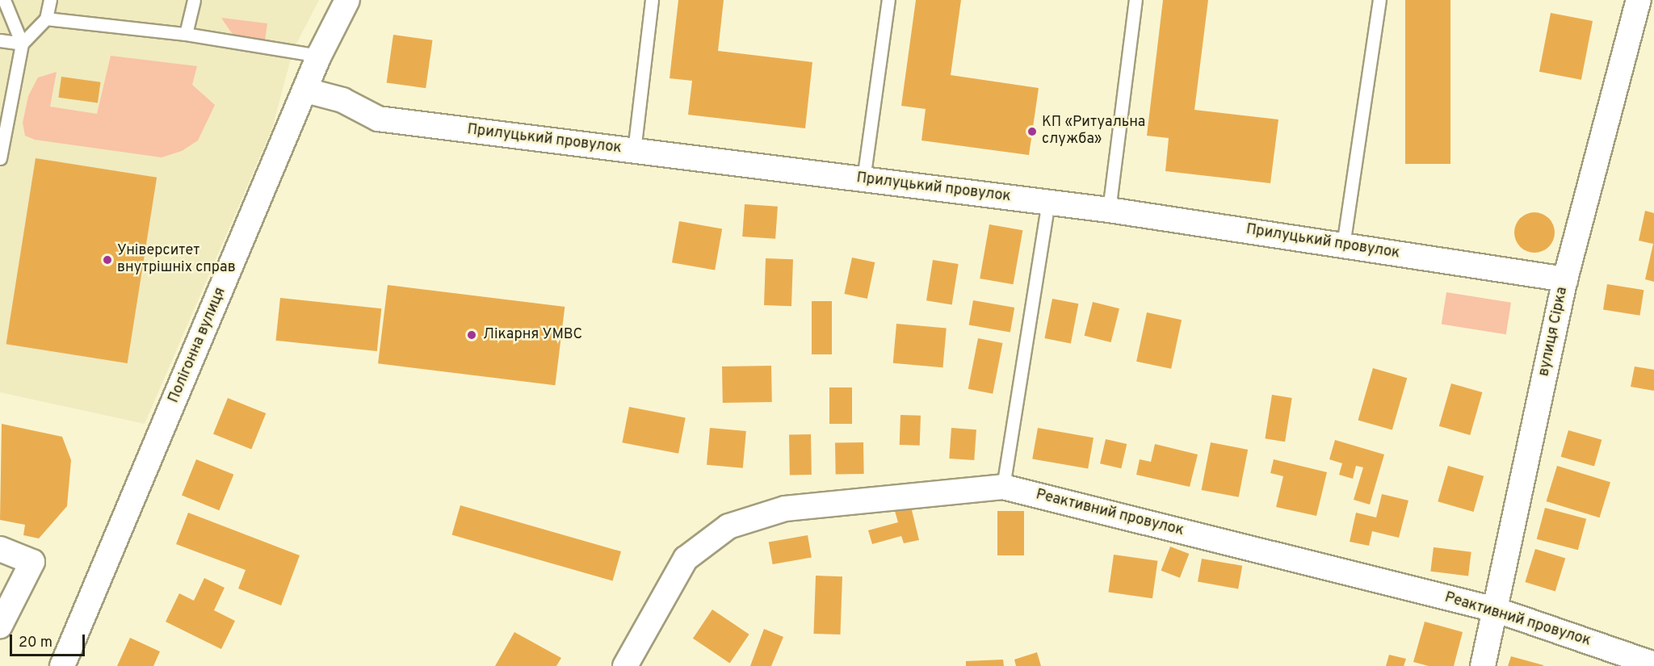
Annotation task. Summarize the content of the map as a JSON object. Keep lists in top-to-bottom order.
{
  "streets": {
    "street": [
      "Прилуцький провулок",
      "вулиця Сірка",
      "Полігонна вулиця",
      "Реактивний провулок"
    ]
  },
  "crossings": [
    ["Прилуцький провулок", "вулиця Сірка"],
    ["Прилуцький провулок", "Полігонна вулиця"],
    ["вулиця Сірка", "Реактивний провулок"]
  ],
  "places": ["КП «Ритуальна служба»", "Університет внутрішніх справ", "Лікарня УМВС"],
  "scale_bar": "20 m"
}
